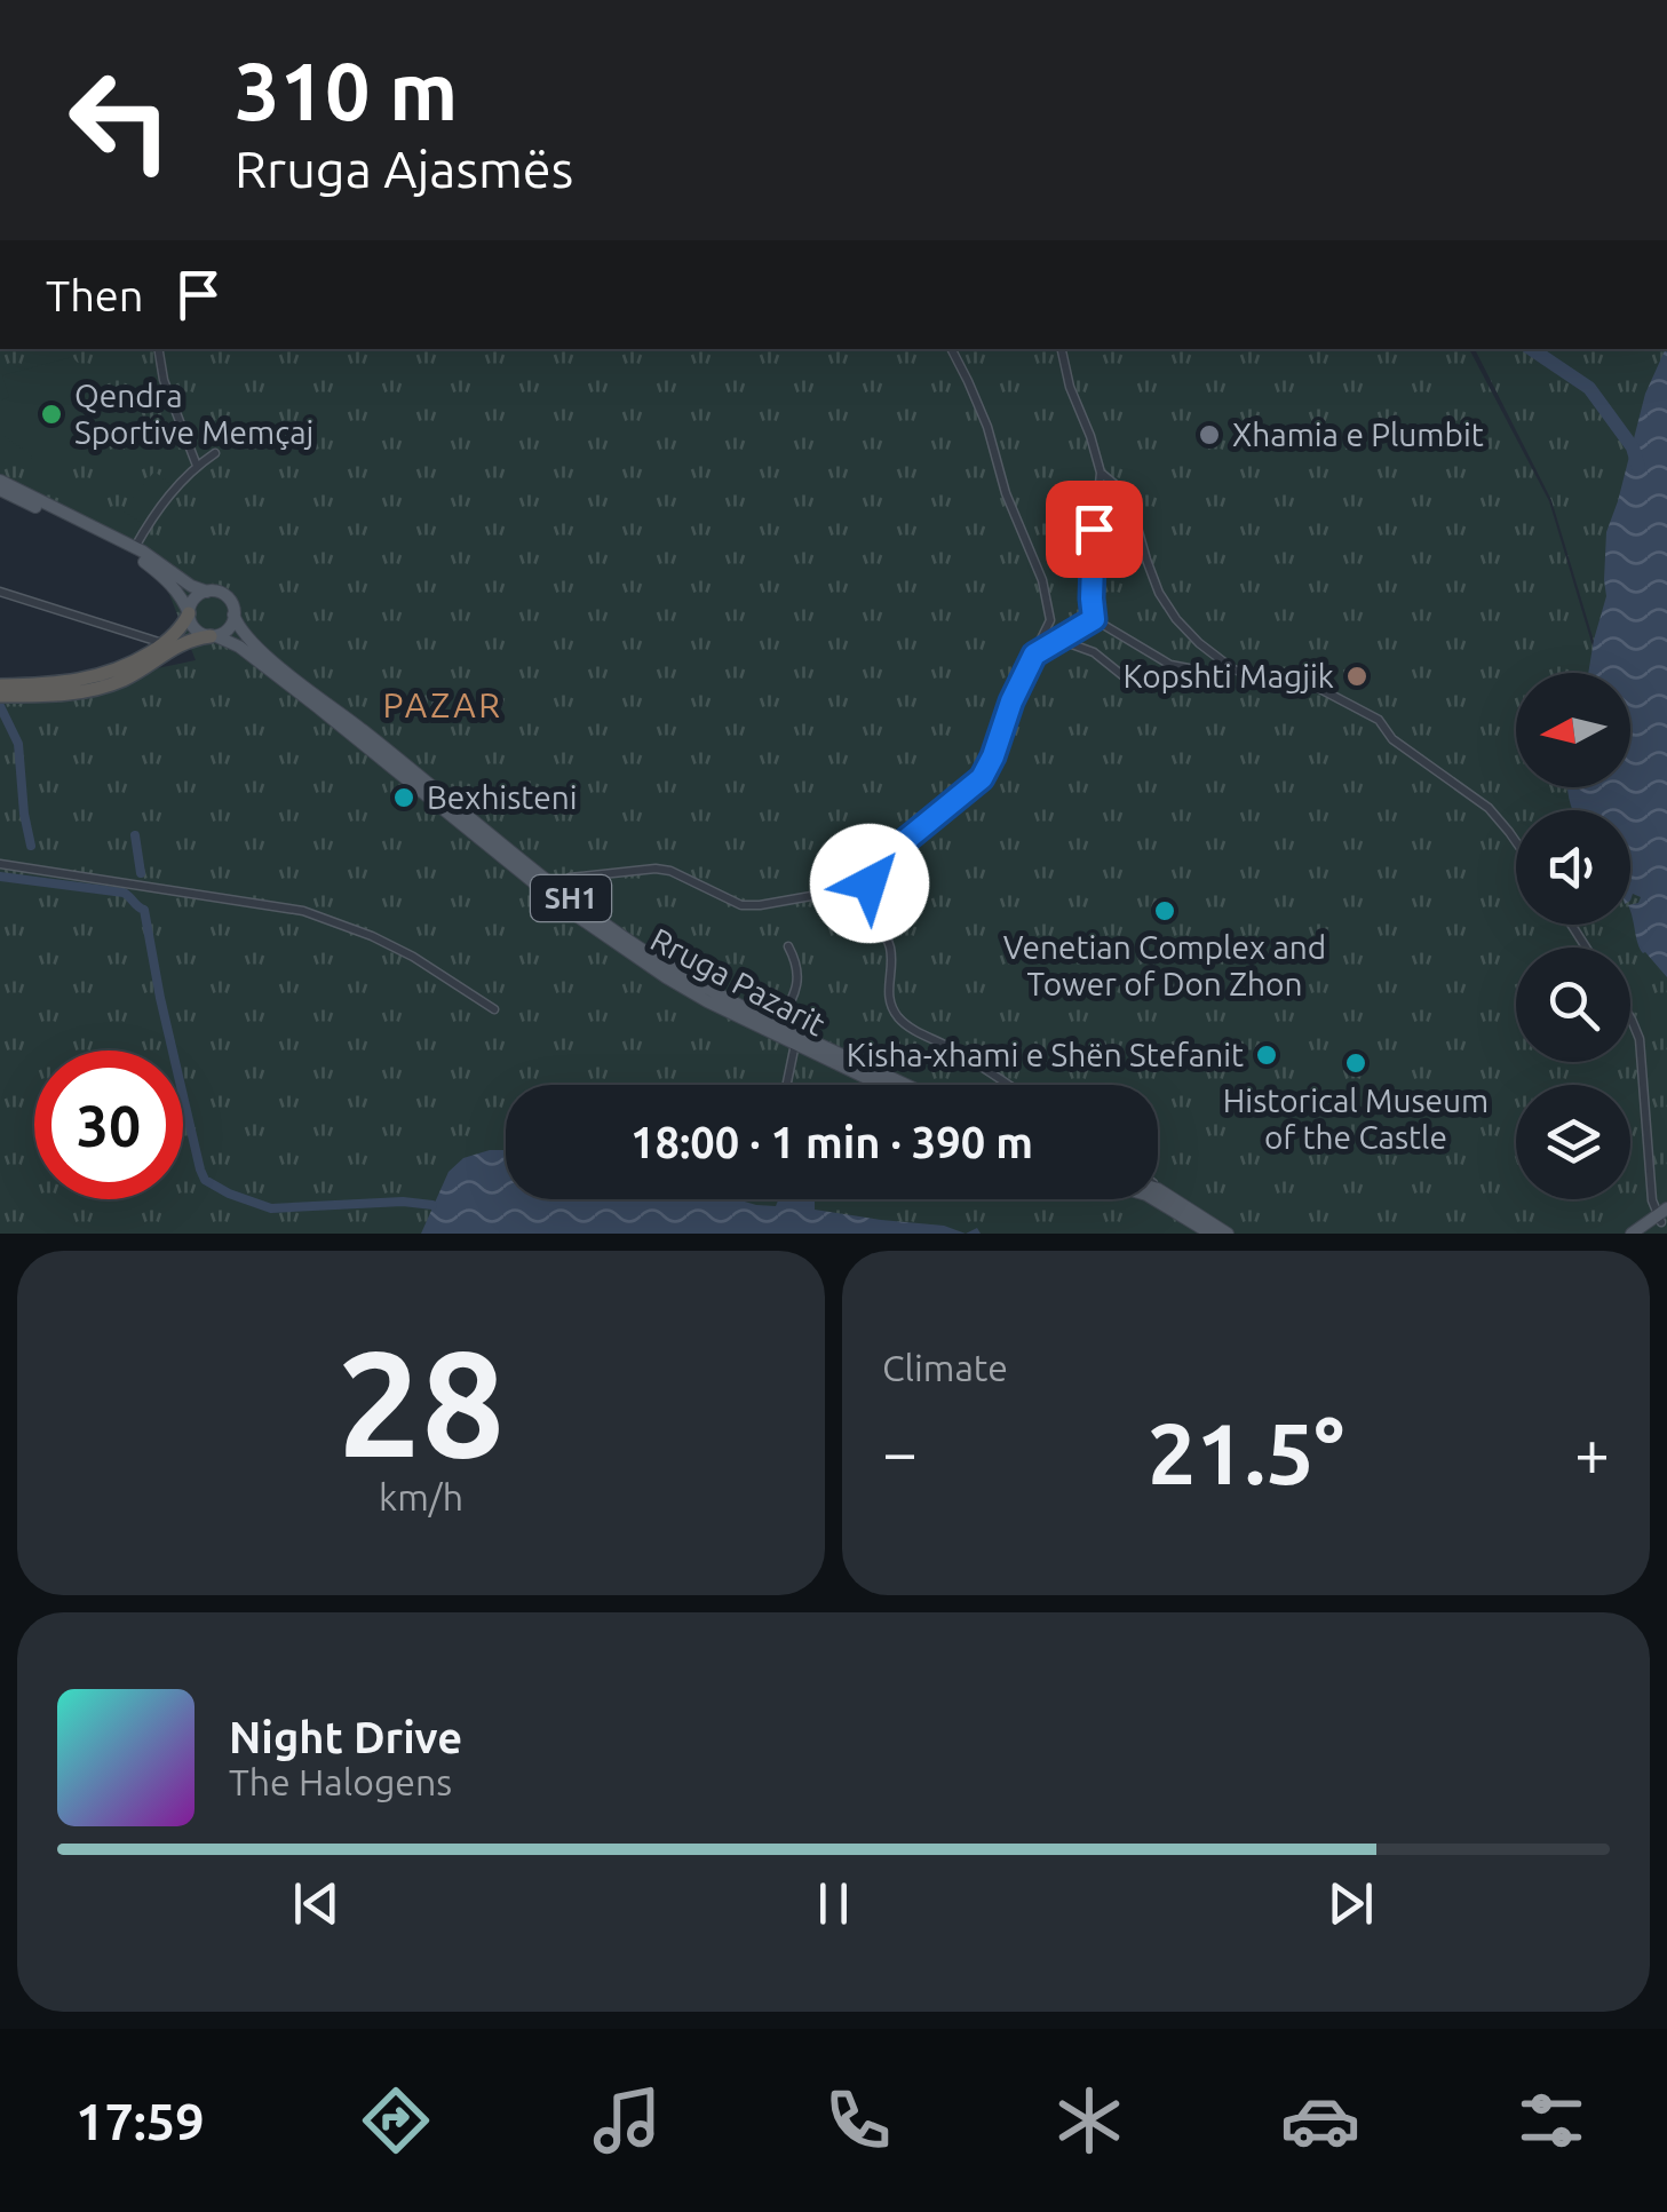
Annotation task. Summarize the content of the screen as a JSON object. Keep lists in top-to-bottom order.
{
  "streets": {
    "main road": ["SH1", "Rruga Pazarit"]
  },
  "crossings": [
    ["SH1", "Rruga Pazarit"]
  ],
  "districts": ["PAZAR"],
  "places": [
    "Qendra Sportive Memçaj",
    "Xhamia e Plumbit",
    "Kopshti Magjik",
    "Bexhisteni",
    "Venetian Complex and Tower of Don Zhon",
    "Kisha-xhami e Shën Stefanit",
    "Historical Museum of the Castle"
  ],
  "north": "left",
  "page": {
    "turn": ["310 m", "Rruga Ajasmës"],
    "then": "Then",
    "limit": "30",
    "trip": "18:00 · 1 min · 390 m",
    "tile": [
      ["28", "km/h"],
      "Climate"
    ],
    "heat": ["−", "21.5°", "+"],
    "song": ["Night Drive", "The Halogens"],
    "tabs": "17:59"
  }
}
